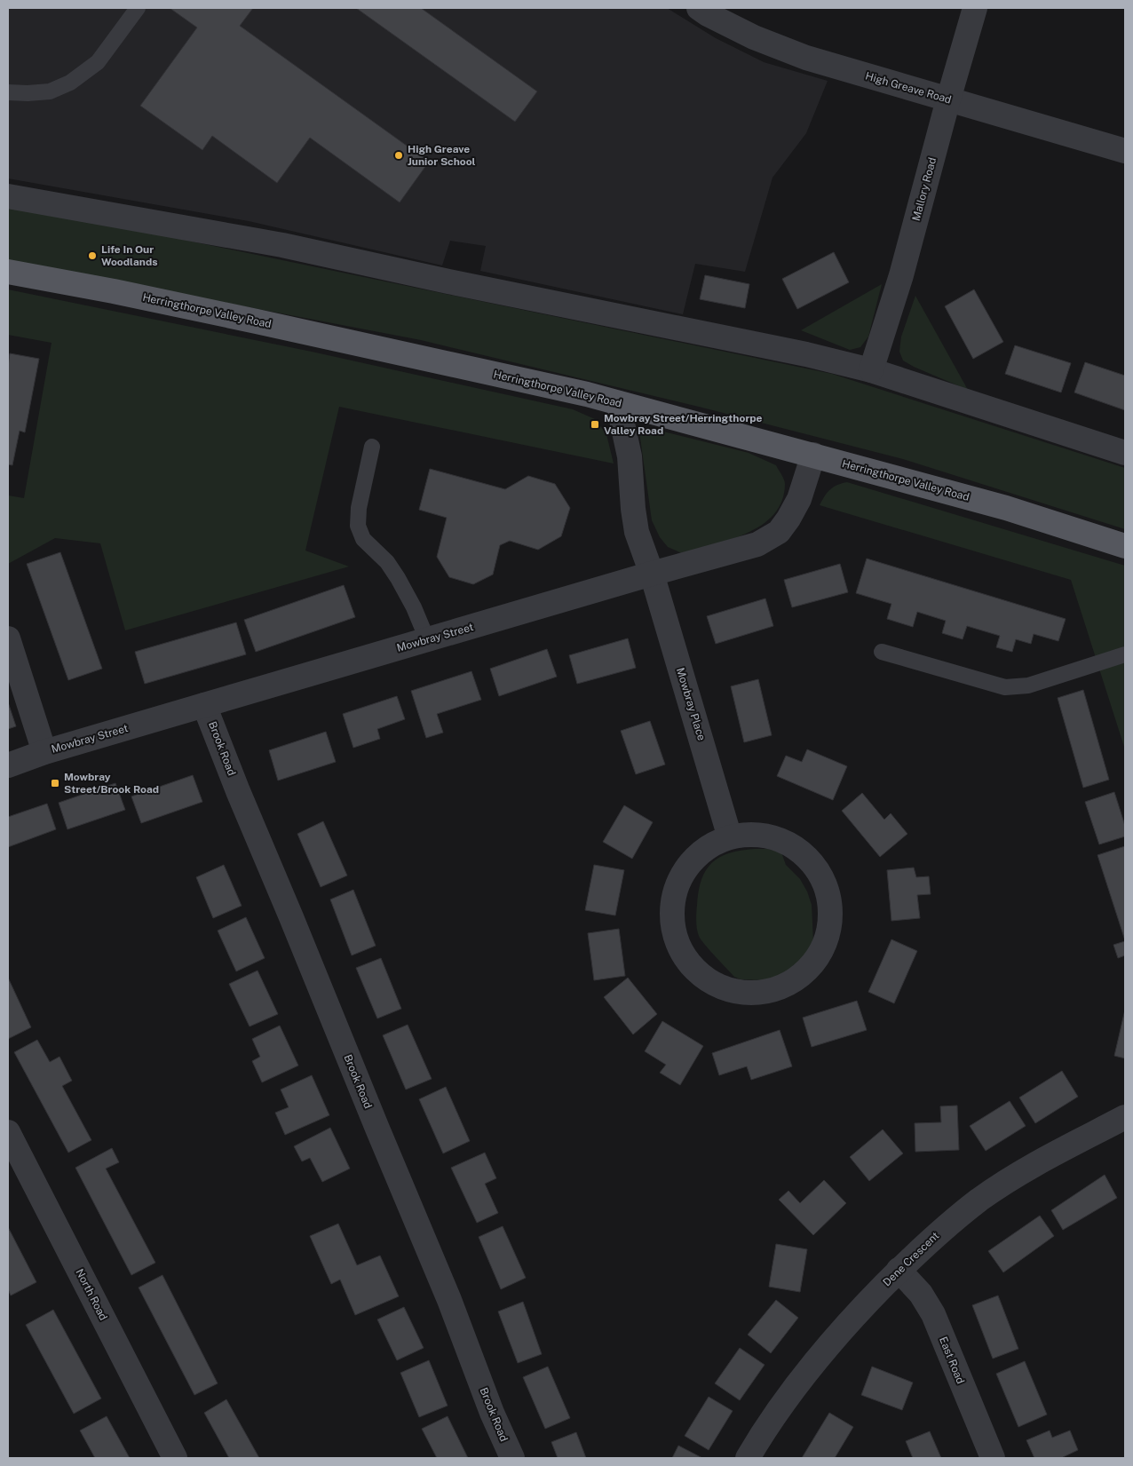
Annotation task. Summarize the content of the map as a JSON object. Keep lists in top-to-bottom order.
{
  "streets": {
    "main road": ["Herringthorpe Valley Road"],
    "street": [
      "High Greave Road",
      "Mallory Road",
      "Mowbray Street",
      "Mowbray Place",
      "Brook Road",
      "Dene Crescent",
      "North Road",
      "East Road"
    ]
  },
  "crossings": [
    ["High Greave Road", "Mallory Road"],
    ["Herringthorpe Valley Road", "Mowbray Street"],
    ["Herringthorpe Valley Road", "Mowbray Place"],
    ["Mowbray Street", "Mowbray Place"],
    ["Mowbray Street", "Brook Road"],
    ["Dene Crescent", "East Road"]
  ],
  "places": {
    "other": ["High Greave Junior School", "Life In Our Woodlands"],
    "transit": ["Mowbray Street/Herringthorpe Valley Road", "Mowbray Street/Brook Road"]
  }
}
